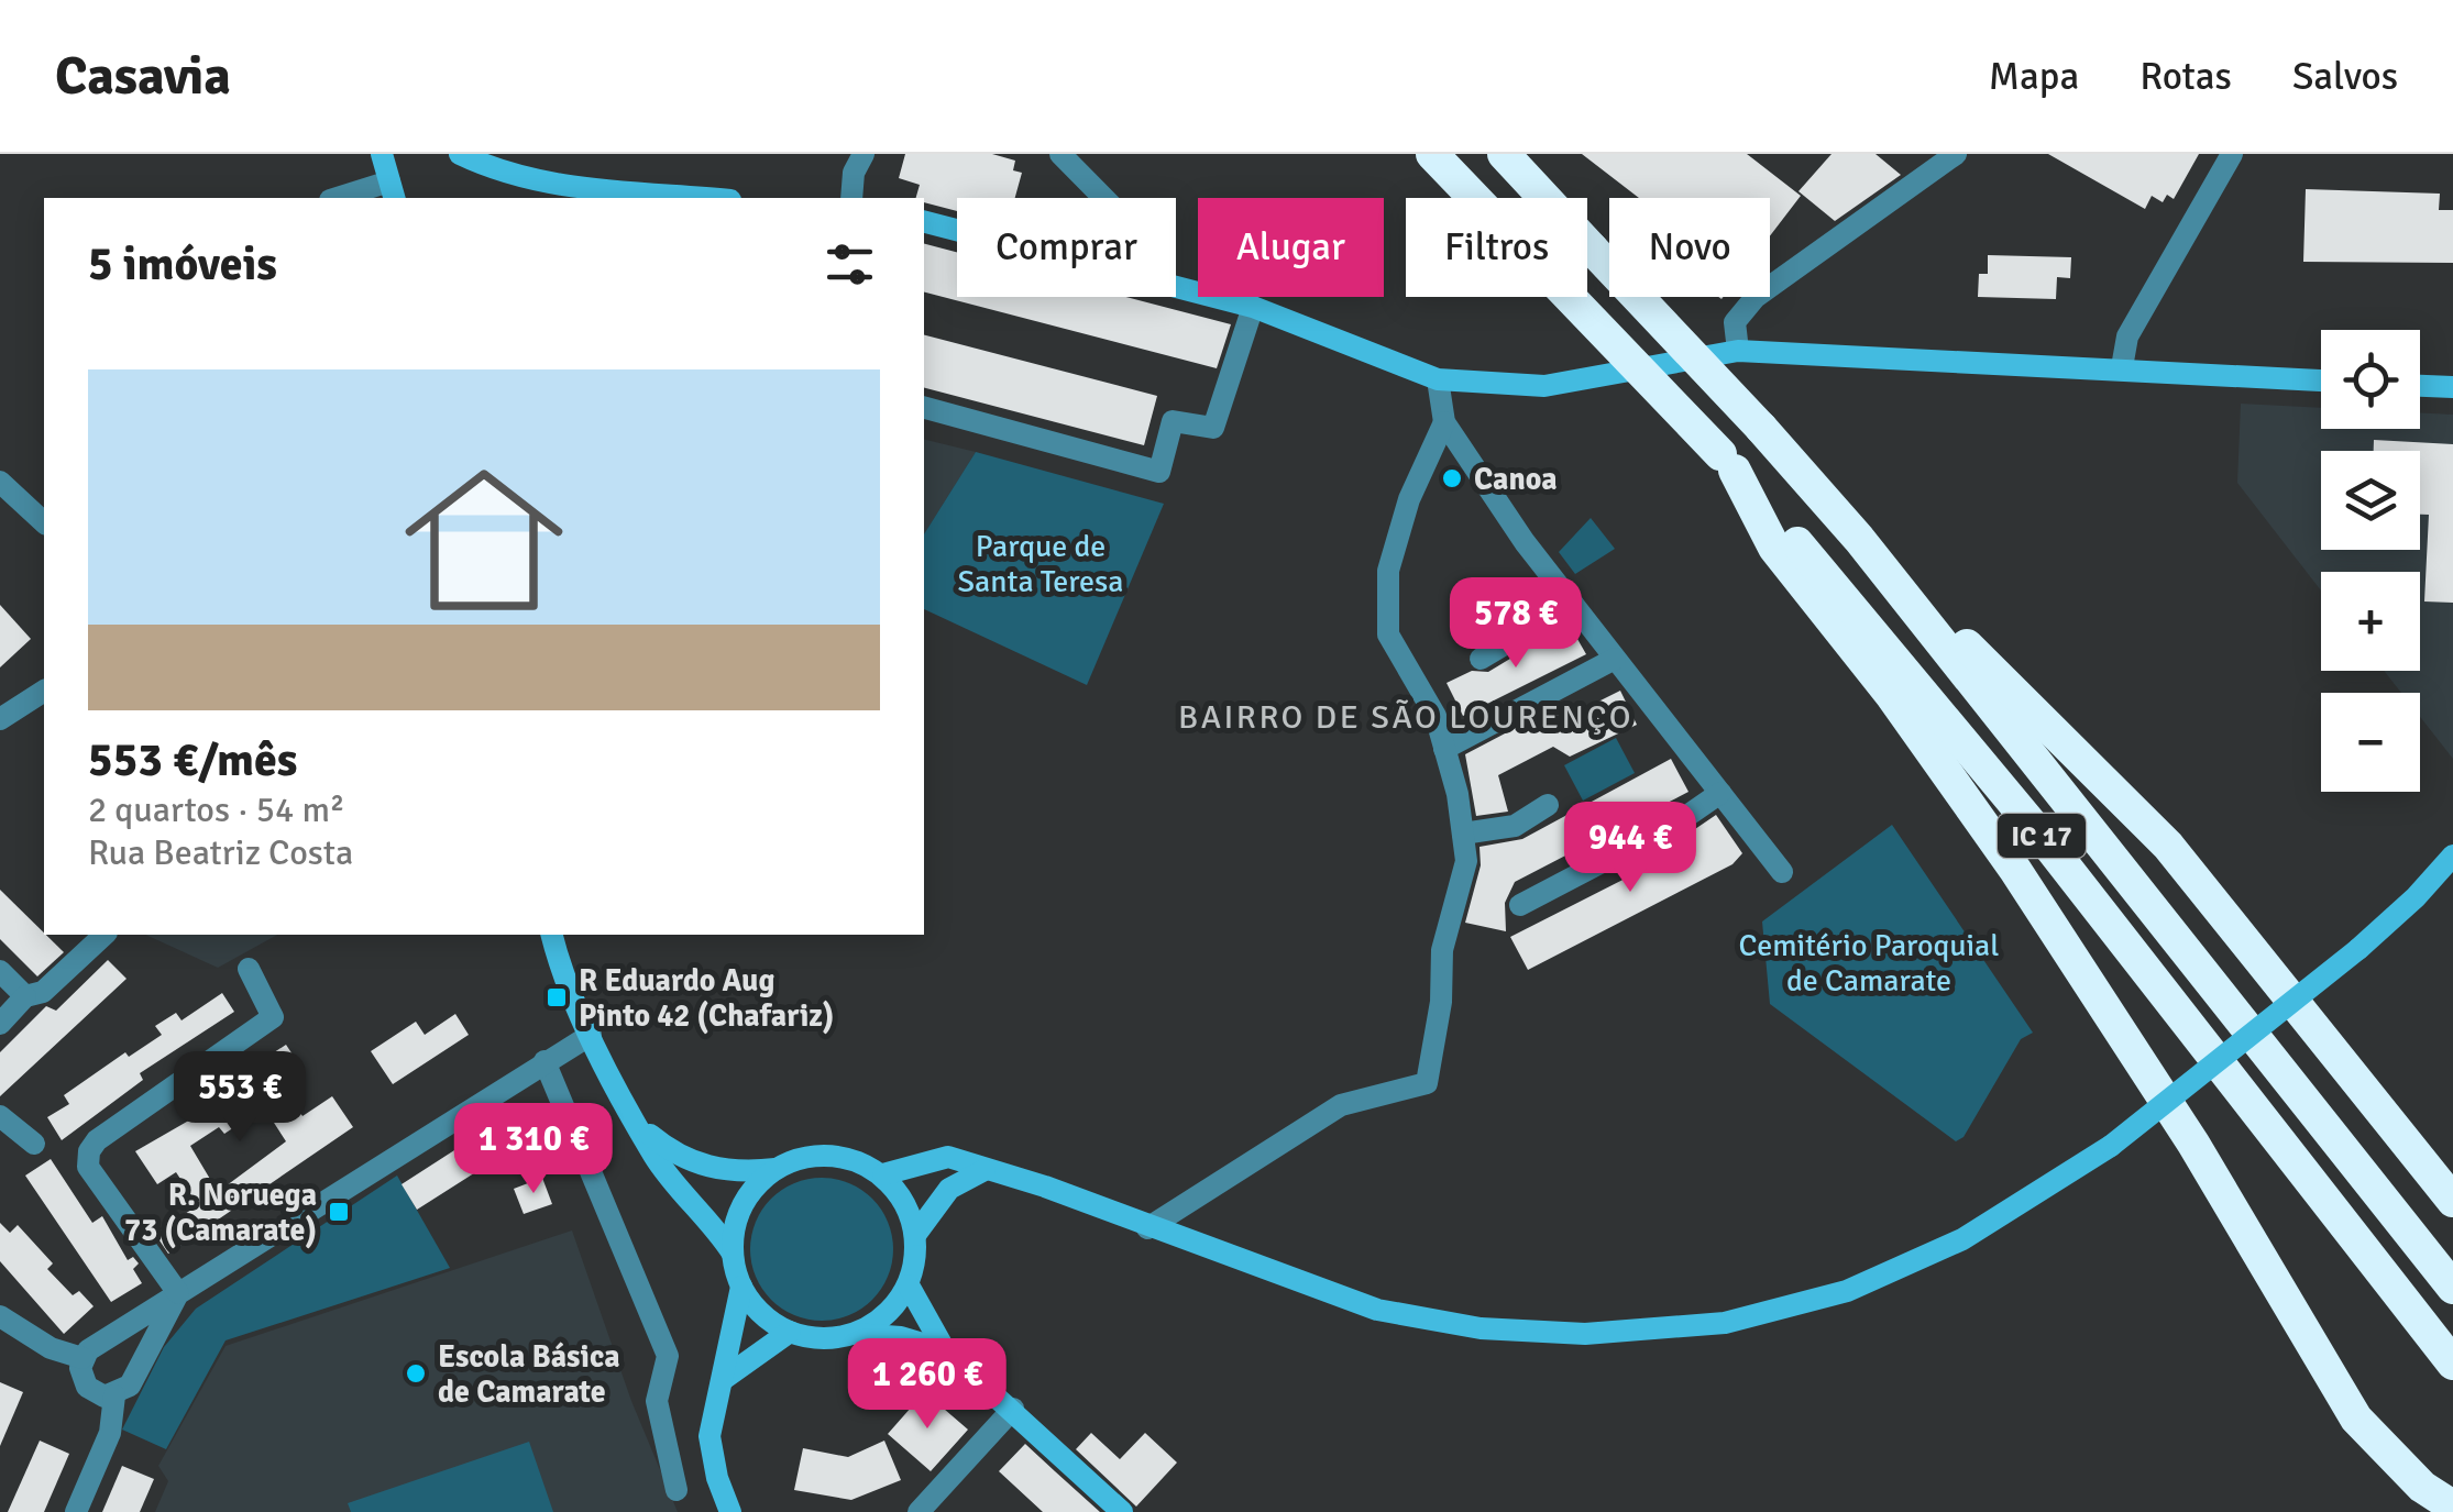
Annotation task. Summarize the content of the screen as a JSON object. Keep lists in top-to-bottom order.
{
  "streets": {
    "highway": ["IC 17"]
  },
  "districts": ["BAIRRO DE SÃO LOURENÇO"],
  "parks": ["Parque de Santa Teresa", "Cemitério Paroquial de Camarate"],
  "places": {
    "other": ["Canoa", "Escola Básica de Camarate"],
    "transit": ["R Eduardo Aug Pinto 42 (Chafariz)", "R. Noruega 73 (Camarate)"]
  },
  "page": {
    "header": "Casavia",
    "nav": ["Mapa", "Rotas", "Salvos"],
    "chip": [
      "Comprar",
      "Alugar",
      "Filtros",
      "Novo"
    ],
    "heading": "5 imóveis",
    "map_buttons": ["+", "−"],
    "list": [
      {
        "name": "553 €/mês",
        "note": "2 quartos · 54 m² · Rua Beatriz Costa"
      }
    ],
    "price": [
      "578 €",
      "944 €",
      "553 €",
      "1 310 €",
      "1 260 €"
    ]
  }
}
